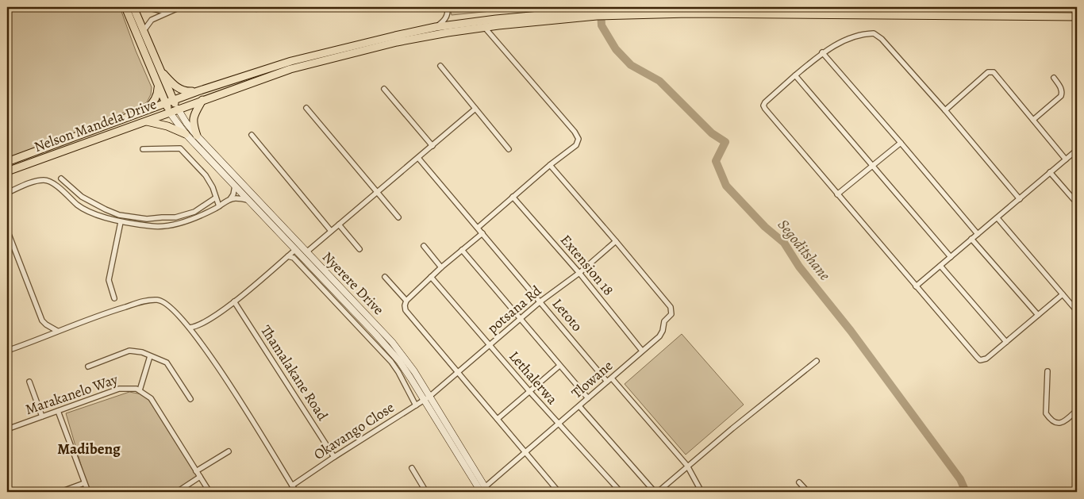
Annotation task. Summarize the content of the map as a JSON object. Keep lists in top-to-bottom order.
{
  "streets": {
    "main road": ["Nelson Mandela Drive", "Nyerere Drive"],
    "street": [
      "Extension 18",
      "potsana Rd",
      "Letoto",
      "Thamalakane Road",
      "Lethalerwa",
      "Tlowane",
      "Marakanelo Way",
      "Okavango Close"
    ]
  },
  "crossings": [
    ["Nelson Mandela Drive", "Nyerere Drive"],
    ["Extension 18", "potsana Rd"],
    ["Extension 18", "Tlowane"],
    ["Nyerere Drive", "potsana Rd"],
    ["Nyerere Drive", "Tlowane"],
    ["Nyerere Drive", "Okavango Close"],
    ["potsana Rd", "Letoto"],
    ["potsana Rd", "Lethalerwa"],
    ["potsana Rd", "Tlowane"],
    ["potsana Rd", "Okavango Close"],
    ["Letoto", "Tlowane"],
    ["Thamalakane Road", "Okavango Close"],
    ["Lethalerwa", "Tlowane"]
  ],
  "districts": ["Madibeng"],
  "water": ["Segoditshane"]
}
